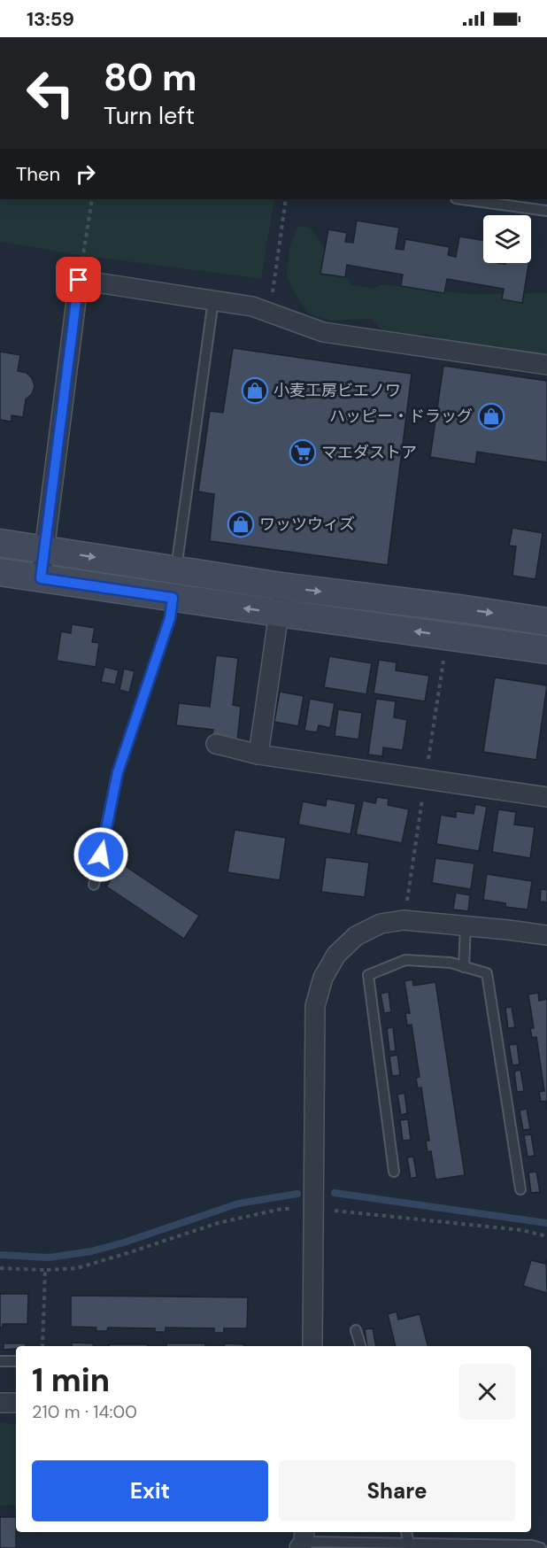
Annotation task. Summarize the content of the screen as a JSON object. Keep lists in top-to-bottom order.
{
  "places": {
    "shop": ["小麦工房ビエノワ", "ハッピー・ドラッグ", "ワッツウィズ"],
    "supermarket": ["マエダストア"]
  },
  "page": {
    "status": "13:59",
    "turn": ["80 m", "Turn left"],
    "then": "Then",
    "heading": ["1 min", "210 m · 14:00"],
    "buttons": ["Exit", "Share"]
  }
}
